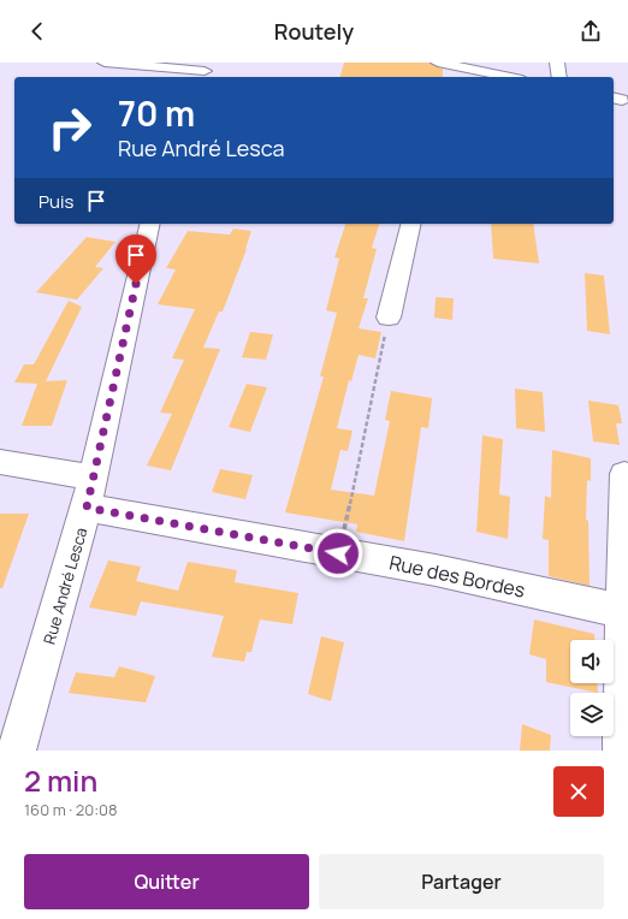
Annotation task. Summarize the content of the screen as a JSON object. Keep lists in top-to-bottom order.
{
  "streets": {
    "street": ["Rue des Bordes", "Rue André Lesca"]
  },
  "crossings": [
    ["Rue des Bordes", "Rue André Lesca"]
  ],
  "page": {
    "header": "Routely",
    "turn": ["70 m", "Rue André Lesca"],
    "then": "Puis",
    "heading": ["2 min", "160 m · 20:08"],
    "buttons": ["Quitter", "Partager"]
  }
}
